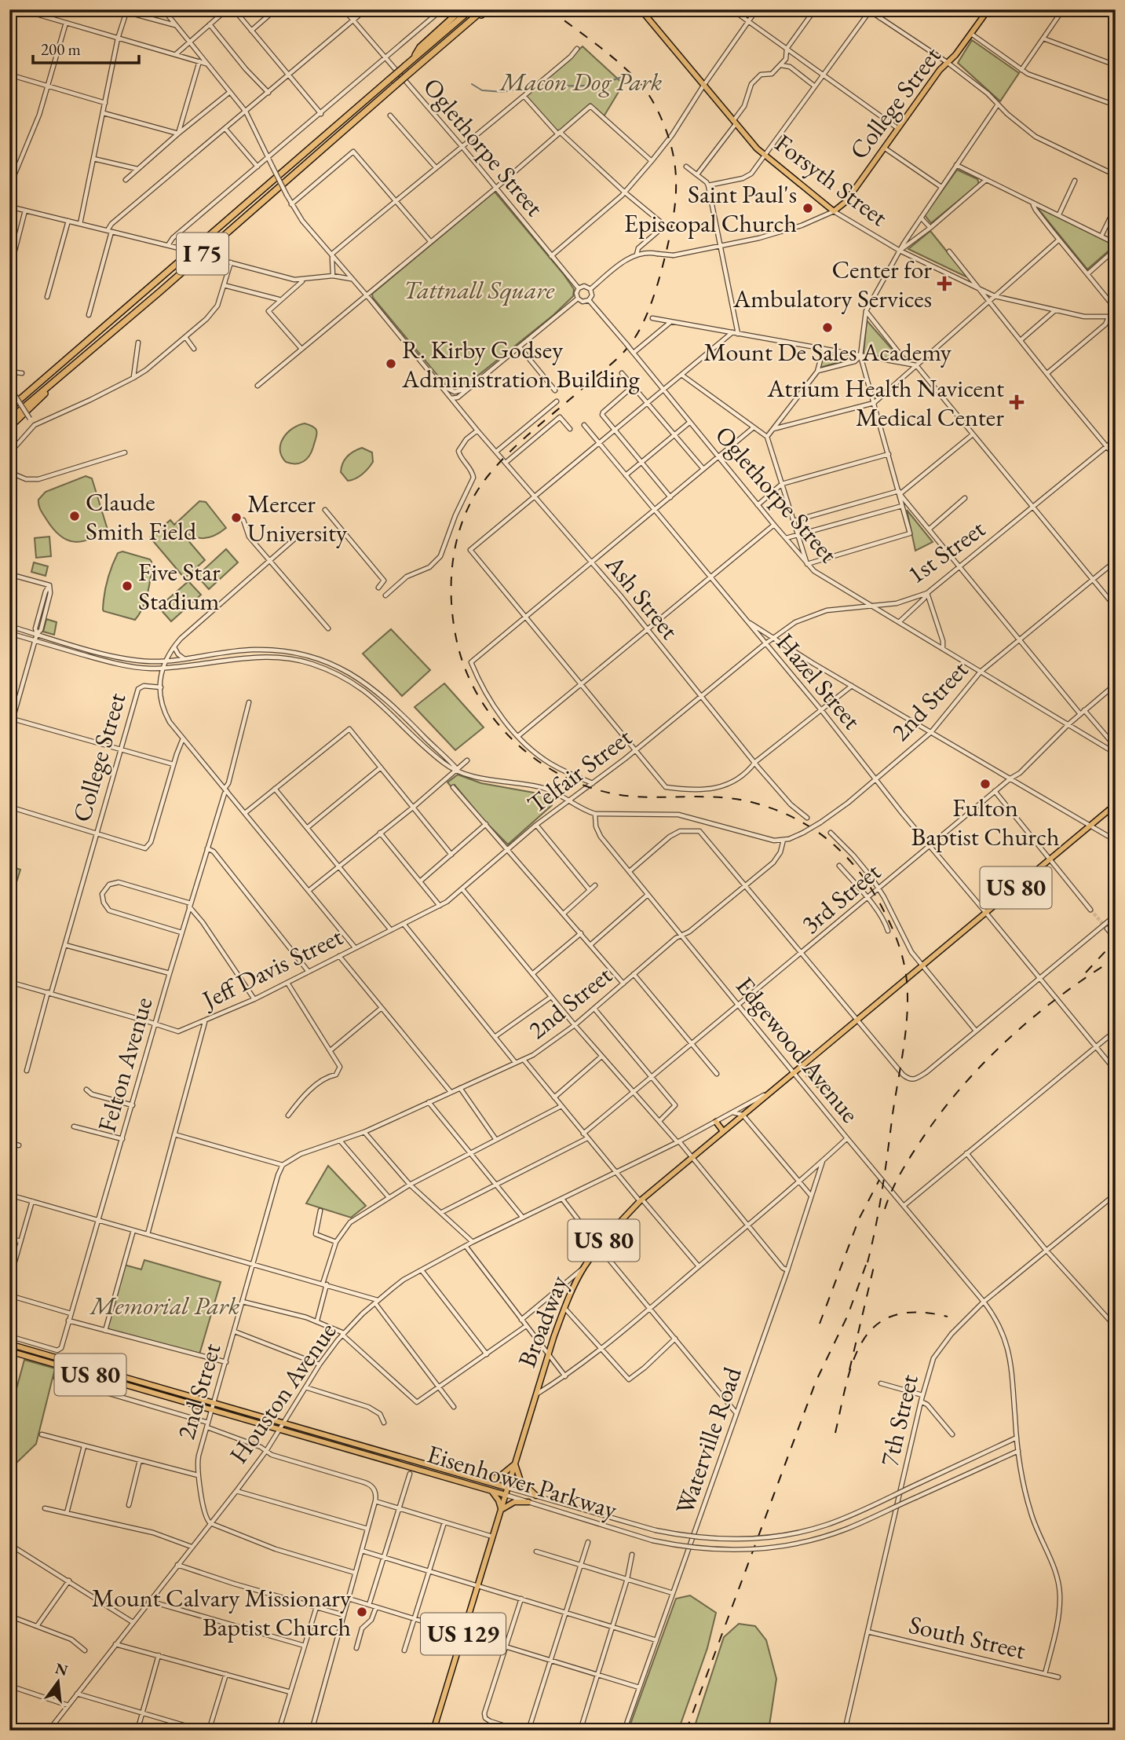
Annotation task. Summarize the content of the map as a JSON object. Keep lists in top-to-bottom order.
{
  "streets": {
    "highway": ["I 75"],
    "main road": [
      "College Street",
      "Forsyth Street",
      "US 80",
      "Broadway",
      "Eisenhower Parkway",
      "US 129"
    ],
    "street": [
      "Oglethorpe Street",
      "1st Street",
      "Ash Street",
      "Hazel Street",
      "2nd Street",
      "Telfair Street",
      "3rd Street",
      "Jeff Davis Street",
      "Edgewood Avenue",
      "Felton Avenue",
      "Houston Avenue",
      "7th Street",
      "Waterville Road",
      "South Street"
    ]
  },
  "crossings": [
    ["College Street", "Forsyth Street"],
    ["College Street", "Jeff Davis Street"],
    ["Oglethorpe Street", "1st Street"],
    ["Oglethorpe Street", "2nd Street"],
    ["Oglethorpe Street", "3rd Street"],
    ["1st Street", "Telfair Street"],
    ["Ash Street", "Telfair Street"],
    ["Hazel Street", "2nd Street"],
    ["Hazel Street", "Telfair Street"],
    ["Hazel Street", "US 80"],
    ["Hazel Street", "3rd Street"],
    ["2nd Street", "Edgewood Avenue"],
    ["2nd Street", "Houston Avenue"],
    ["2nd Street", "Eisenhower Parkway"],
    ["Telfair Street", "Jeff Davis Street"],
    ["US 80", "Edgewood Avenue"],
    ["US 80", "Broadway"],
    ["US 80", "Houston Avenue"],
    ["US 80", "Eisenhower Parkway"],
    ["US 80", "US 129"],
    ["3rd Street", "Edgewood Avenue"],
    ["Jeff Davis Street", "Felton Avenue"],
    ["Edgewood Avenue", "7th Street"],
    ["Edgewood Avenue", "Eisenhower Parkway"],
    ["Edgewood Avenue", "South Street"],
    ["Houston Avenue", "Eisenhower Parkway"],
    ["7th Street", "South Street"],
    ["Eisenhower Parkway", "US 129"]
  ],
  "parks": ["Macon Dog Park", "Tattnall Square", "Memorial Park"],
  "places": {
    "other": [
      "Saint Paul's Episcopal Church",
      "Mount De Sales Academy",
      "R. Kirby Godsey Administration Building",
      "Claude Smith Field",
      "Mercer University",
      "Five Star Stadium",
      "Fulton Baptist Church",
      "Mount Calvary Missionary Baptist Church"
    ],
    "health": ["Center for Ambulatory Services", "Atrium Health Navicent Medical Center"]
  },
  "scale_bar": "200 m",
  "north": "top"
}
